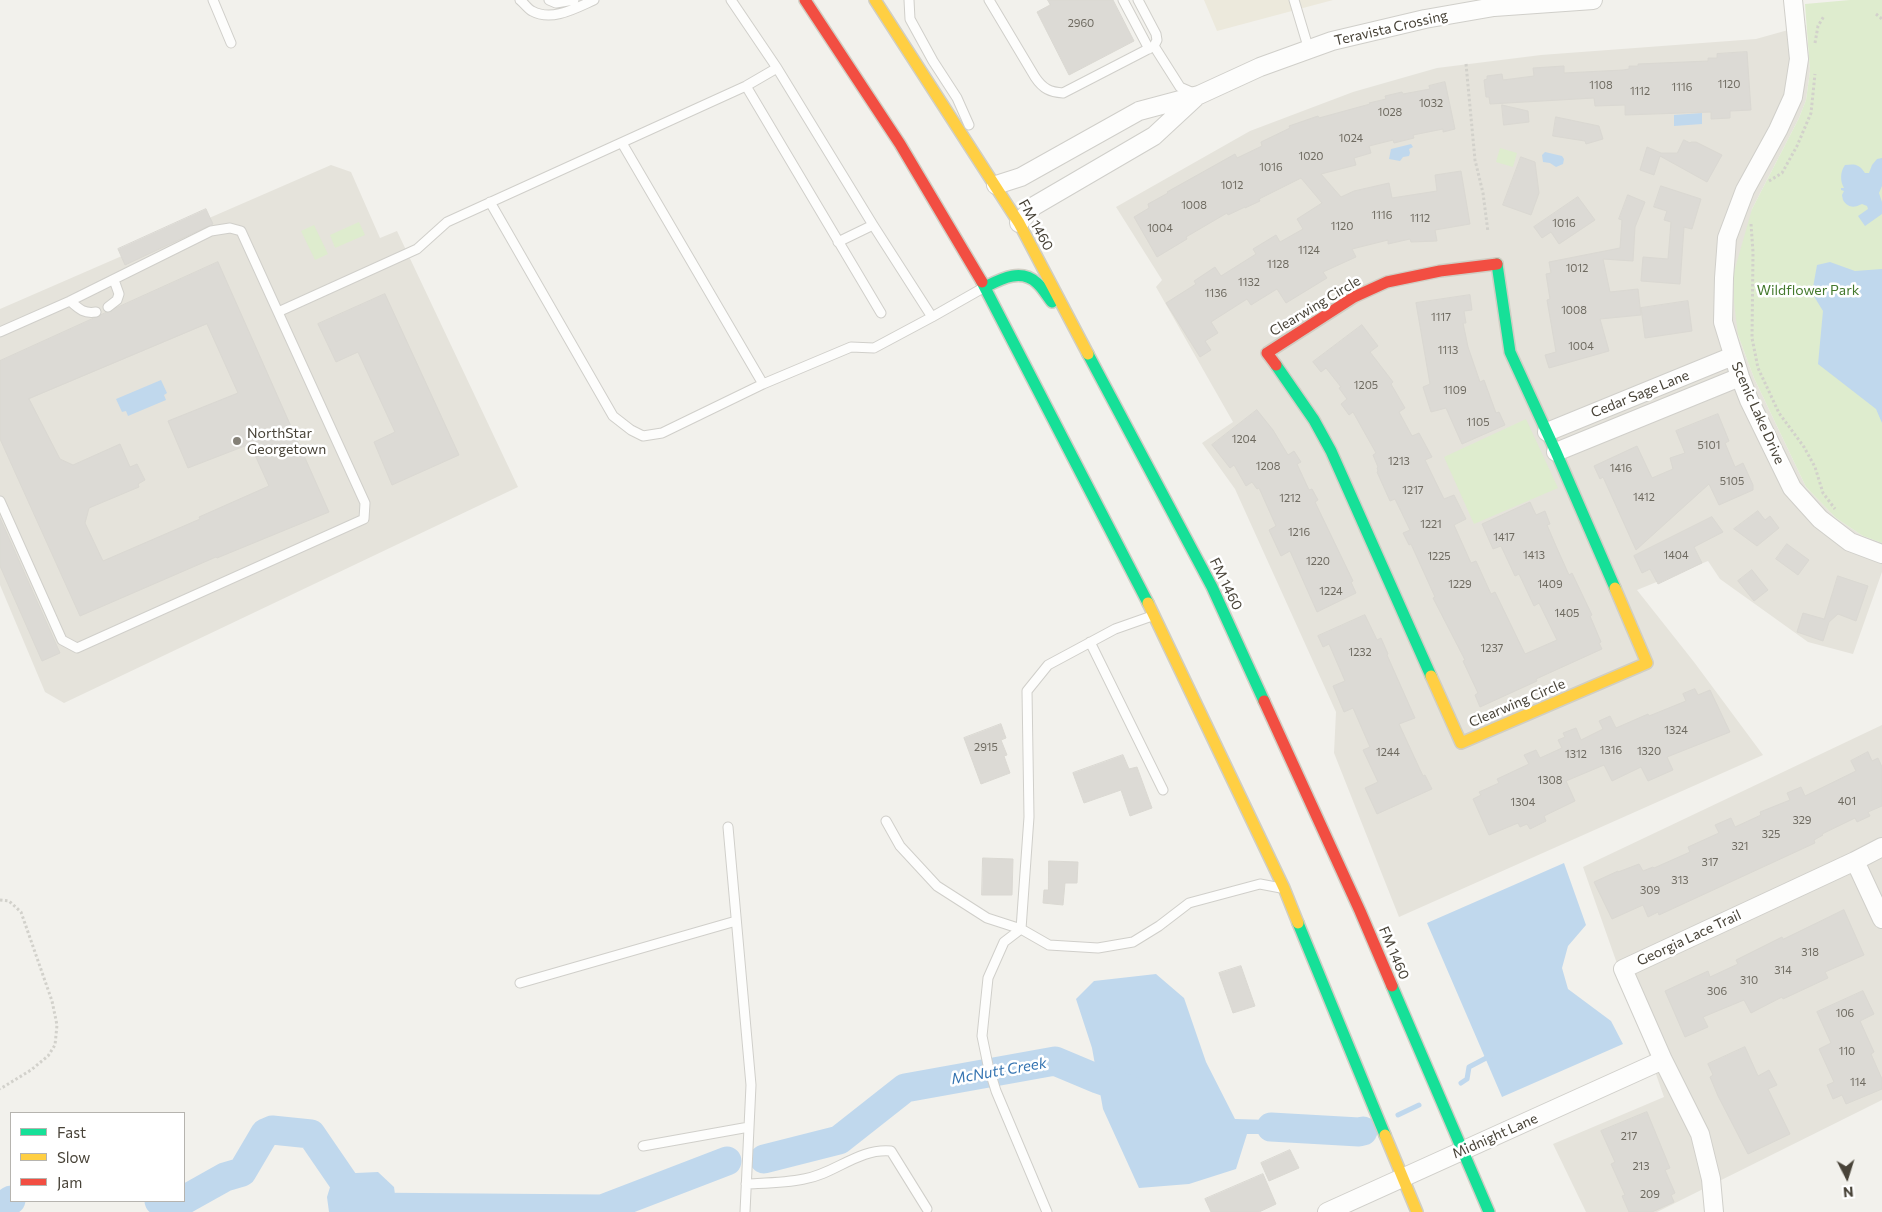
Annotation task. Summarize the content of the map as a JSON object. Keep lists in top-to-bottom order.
{
  "streets": {
    "main road": ["FM 1460", "Clearwing Circle"],
    "street": [
      "Teravista Crossing",
      "Cedar Sage Lane",
      "Scenic Lake Drive",
      "Georgia Lace Trail",
      "Midnight Lane"
    ]
  },
  "crossings": [
    ["Teravista Crossing", "FM 1460"],
    ["FM 1460", "Midnight Lane"],
    ["Clearwing Circle", "Cedar Sage Lane"],
    ["Cedar Sage Lane", "Scenic Lake Drive"],
    ["Georgia Lace Trail", "Midnight Lane"]
  ],
  "water": ["McNutt Creek"],
  "parks": ["Wildflower Park"],
  "places": ["NorthStar Georgetown"],
  "house_numbers": [
    "2960",
    "1120",
    "1108",
    "1116",
    "1112",
    "1032",
    "1028",
    "1024",
    "1020",
    "1016",
    "1012",
    "1008",
    "1116",
    "1112",
    "1016",
    "1120",
    "1004",
    "1124",
    "1128",
    "1012",
    "1132",
    "1136",
    "1008",
    "1117",
    "1004",
    "1113",
    "1205",
    "1109",
    "1105",
    "1204",
    "5101",
    "1213",
    "1208",
    "1416",
    "5105",
    "1217",
    "1412",
    "1212",
    "1221",
    "1216",
    "1417",
    "1413",
    "1404",
    "1225",
    "1220",
    "1229",
    "1409",
    "1224",
    "1405",
    "1237",
    "1232",
    "1324",
    "2915",
    "1316",
    "1320",
    "1244",
    "1312",
    "1308",
    "401",
    "1304",
    "329",
    "325",
    "321",
    "317",
    "313",
    "309",
    "318",
    "314",
    "310",
    "306",
    "106",
    "110",
    "114",
    "217",
    "213",
    "209"
  ],
  "legend": ["Fast", "Slow", "Jam"],
  "north": "bottom"
}
